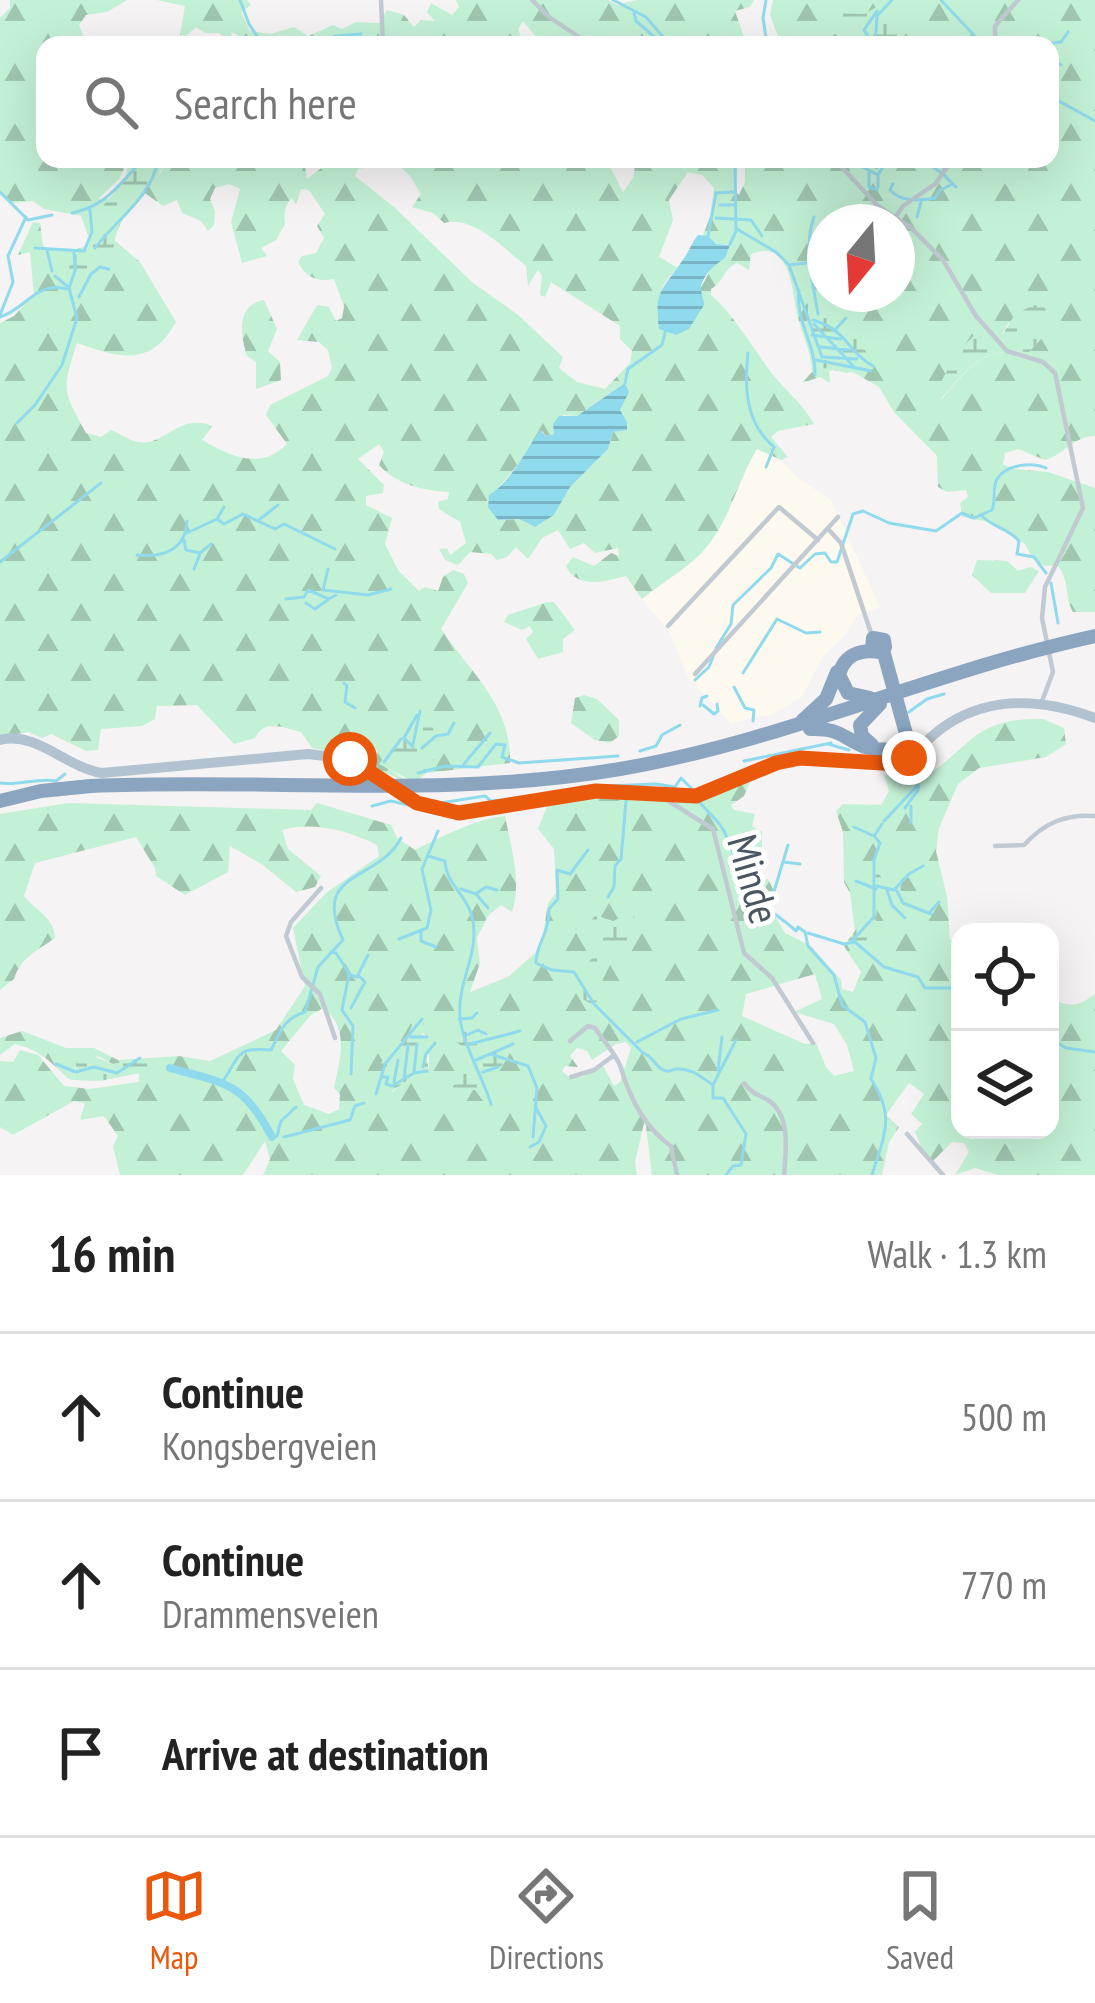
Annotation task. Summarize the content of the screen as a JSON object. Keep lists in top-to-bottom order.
{
  "streets": {
    "street": ["Minde"]
  },
  "north": "bottom",
  "page": {
    "search": "Search here",
    "heading": ["16 min", "Walk · 1.3 km"],
    "list": [
      ["Continue", "Kongsbergveien", "500 m"],
      ["Continue", "Drammensveien", "770 m"],
      "Arrive at destination"
    ],
    "nav": ["Map", "Directions", "Saved"]
  }
}
